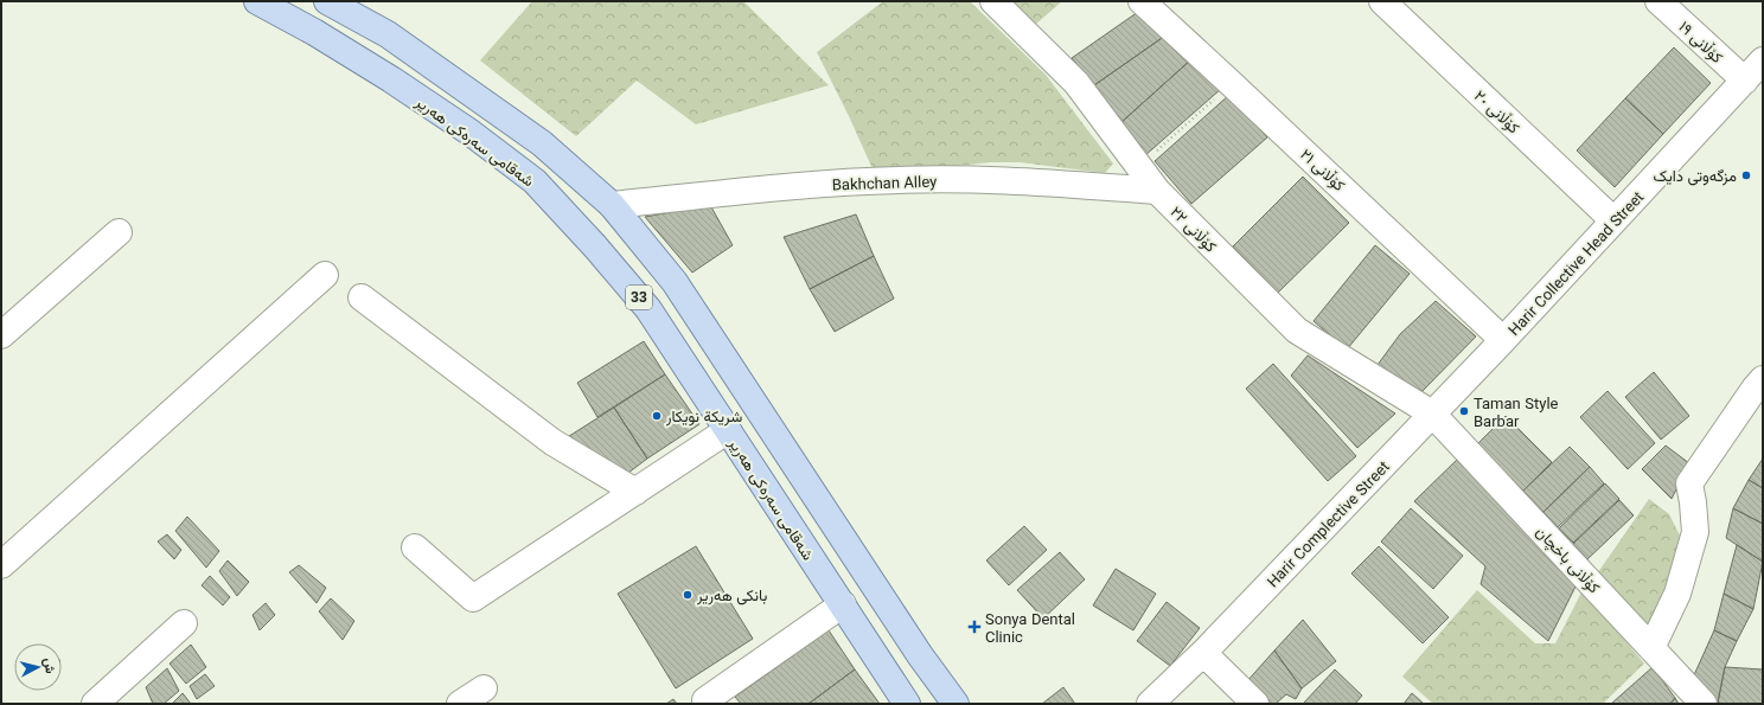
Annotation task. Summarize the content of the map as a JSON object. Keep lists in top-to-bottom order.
{
  "streets": {
    "main road": ["شەقامی سەرەکی هەریر", "33"],
    "street": [
      "کۆڵانی ١٩",
      "کۆڵانی ٢٠",
      "کۆڵانی ٢١",
      "Bakhchan Alley",
      "کۆڵانی ٢٢",
      "Harir Collective Head Street",
      "Harir Complective Street",
      "کۆڵانی باخچان"
    ]
  },
  "crossings": [
    ["کۆڵانی ١٩", "Harir Collective Head Street"],
    ["کۆڵانی ٢٠", "Harir Collective Head Street"],
    ["کۆڵانی ٢١", "Harir Collective Head Street"],
    ["کۆڵانی ٢١", "Harir Complective Street"],
    ["Bakhchan Alley", "کۆڵانی ٢٢"],
    ["Bakhchan Alley", "33"],
    ["کۆڵانی ٢٢", "Harir Complective Street"],
    ["کۆڵانی ٢٢", "کۆڵانی باخچان"],
    ["Harir Collective Head Street", "Harir Complective Street"],
    ["Harir Complective Street", "کۆڵانی باخچان"]
  ],
  "places": {
    "other": [
      "مزگەوتی دایک",
      "Taman Style Barbar",
      "شريكة نويكار",
      "بانکی هەریر"
    ],
    "health": ["Sonya Dental Clinic"]
  },
  "north": "right"
}
